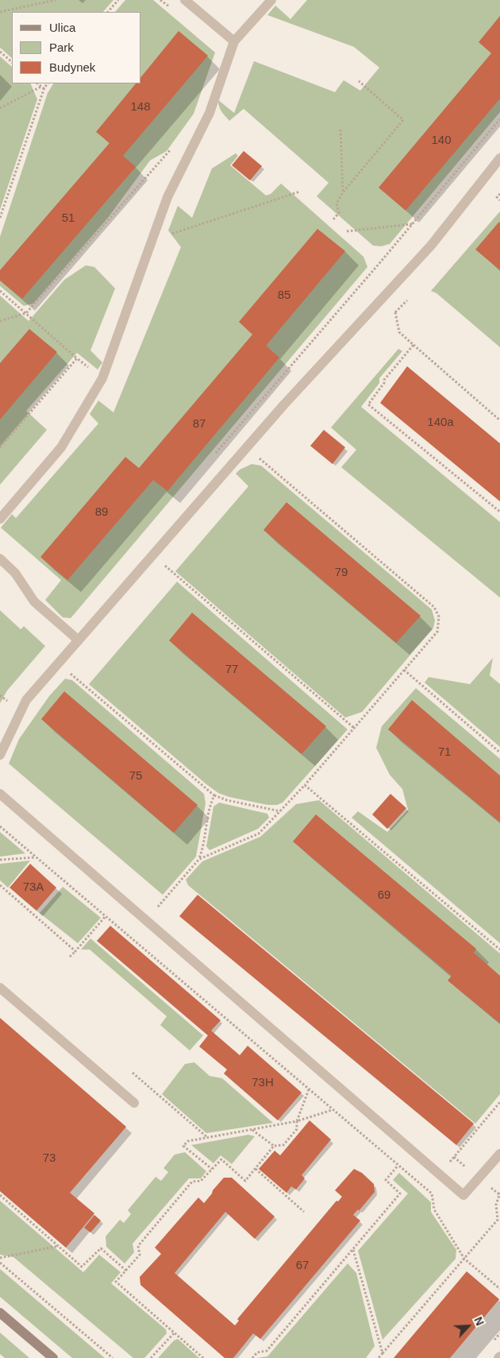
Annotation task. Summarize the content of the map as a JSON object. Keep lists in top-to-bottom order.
{
  "house_numbers": [
    "148",
    "140",
    "51",
    "85",
    "140a",
    "87",
    "89",
    "79",
    "77",
    "71",
    "75",
    "73A",
    "69",
    "73H",
    "73",
    "67"
  ],
  "legend": ["Ulica", "Park", "Budynek"],
  "north": "top right"
}
